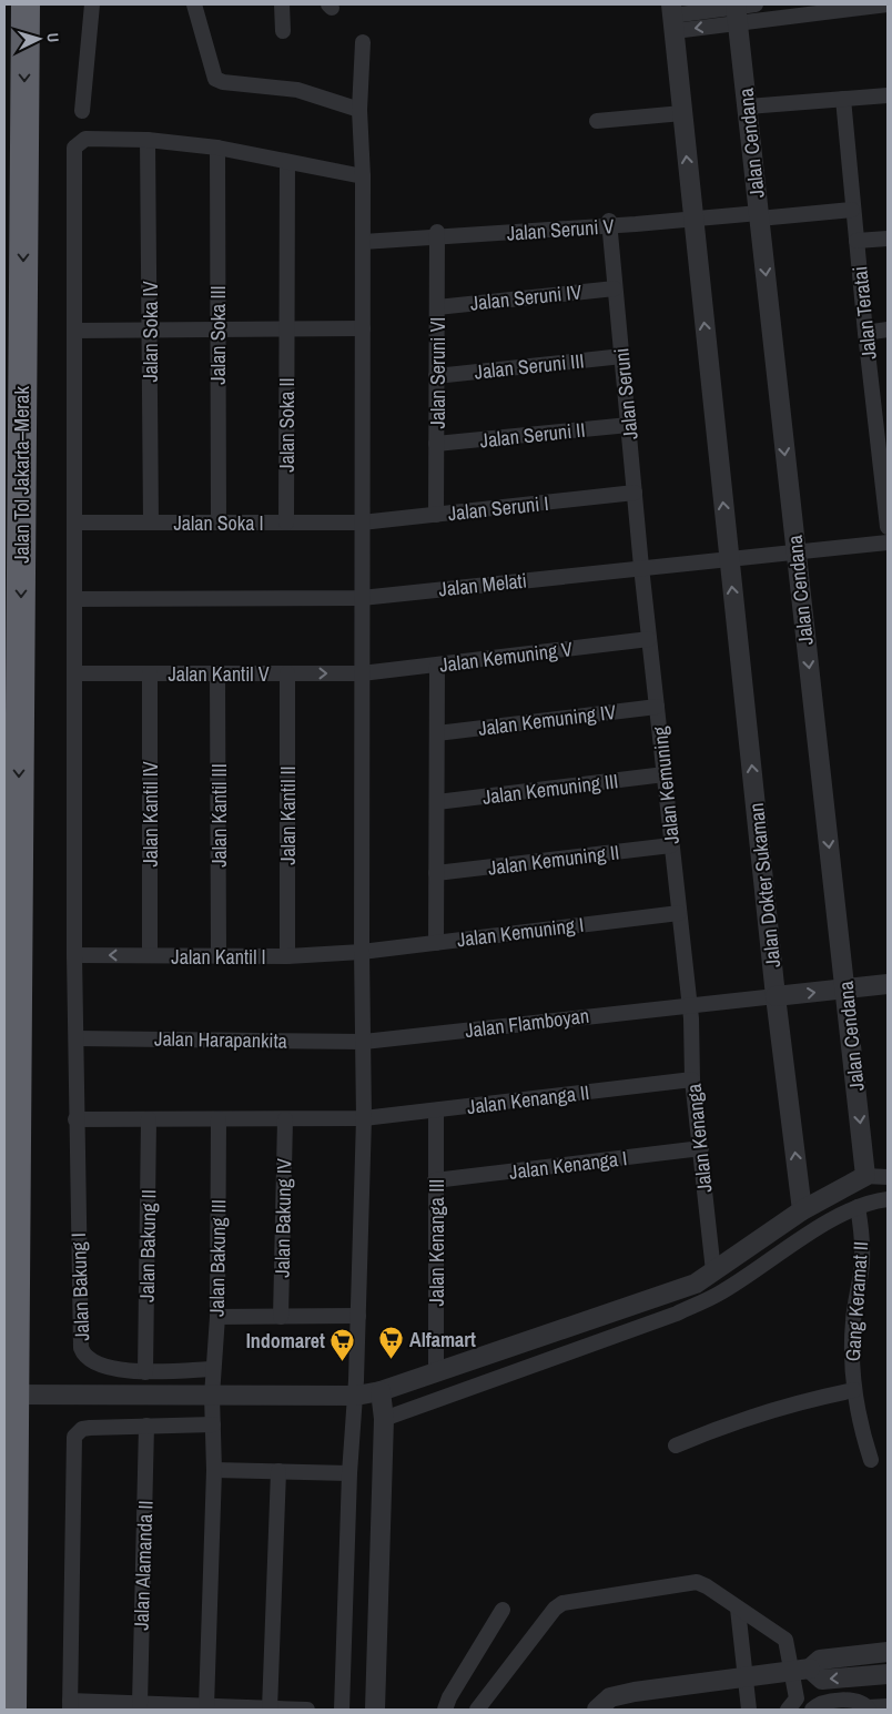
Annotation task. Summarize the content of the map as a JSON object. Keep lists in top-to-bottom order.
{
  "streets": {
    "highway": ["Jalan Tol Jakarta–Merak"],
    "street": [
      "Jalan Cendana",
      "Jalan Seruni V",
      "Jalan Seruni IV",
      "Jalan Teratai",
      "Jalan Soka IV",
      "Jalan Soka III",
      "Jalan Seruni III",
      "Jalan Seruni VI",
      "Jalan Seruni",
      "Jalan Soka II",
      "Jalan Seruni II",
      "Jalan Seruni I",
      "Jalan Soka I",
      "Jalan Melati",
      "Jalan Kemuning V",
      "Jalan Kantil V",
      "Jalan Kemuning IV",
      "Jalan Kemuning",
      "Jalan Kemuning III",
      "Jalan Kantil IV",
      "Jalan Kantil III",
      "Jalan Kantil II",
      "Jalan Kemuning II",
      "Jalan Dokter Sukaman",
      "Jalan Kemuning I",
      "Jalan Kantil I",
      "Jalan Flamboyan",
      "Jalan Harapankita",
      "Jalan Kenanga II",
      "Jalan Kenanga",
      "Jalan Kenanga I",
      "Jalan Bakung IV",
      "Jalan Kenanga III",
      "Jalan Bakung II",
      "Jalan Bakung III",
      "Jalan Bakung I",
      "Gang Keramat II",
      "Jalan Alamanda II"
    ]
  },
  "crossings": [
    ["Jalan Cendana", "Jalan Seruni V"],
    ["Jalan Cendana", "Jalan Melati"],
    ["Jalan Seruni V", "Jalan Teratai"],
    ["Jalan Seruni V", "Jalan Seruni VI"],
    ["Jalan Seruni V", "Jalan Seruni"],
    ["Jalan Seruni IV", "Jalan Seruni VI"],
    ["Jalan Seruni IV", "Jalan Seruni"],
    ["Jalan Soka IV", "Jalan Soka I"],
    ["Jalan Soka IV", "Jalan Bakung I"],
    ["Jalan Soka III", "Jalan Soka I"],
    ["Jalan Seruni III", "Jalan Seruni VI"],
    ["Jalan Seruni III", "Jalan Seruni"],
    ["Jalan Seruni VI", "Jalan Seruni II"],
    ["Jalan Seruni VI", "Jalan Seruni I"],
    ["Jalan Seruni", "Jalan Seruni II"],
    ["Jalan Seruni", "Jalan Seruni I"],
    ["Jalan Seruni", "Jalan Melati"],
    ["Jalan Seruni", "Jalan Kemuning"],
    ["Jalan Soka II", "Jalan Soka I"],
    ["Jalan Seruni I", "Jalan Soka I"],
    ["Jalan Soka I", "Jalan Bakung I"],
    ["Jalan Melati", "Jalan Kemuning"],
    ["Jalan Melati", "Jalan Dokter Sukaman"],
    ["Jalan Melati", "Jalan Bakung I"],
    ["Jalan Kemuning V", "Jalan Kantil V"],
    ["Jalan Kemuning V", "Jalan Kemuning"],
    ["Jalan Kantil V", "Jalan Kantil IV"],
    ["Jalan Kantil V", "Jalan Kantil III"],
    ["Jalan Kantil V", "Jalan Kantil II"],
    ["Jalan Kantil V", "Jalan Bakung I"],
    ["Jalan Kemuning IV", "Jalan Kemuning"],
    ["Jalan Kemuning", "Jalan Kemuning III"],
    ["Jalan Kemuning", "Jalan Kemuning II"],
    ["Jalan Kemuning", "Jalan Kemuning I"],
    ["Jalan Kemuning", "Jalan Flamboyan"],
    ["Jalan Kemuning", "Jalan Kenanga"],
    ["Jalan Kantil IV", "Jalan Kantil I"],
    ["Jalan Kantil III", "Jalan Kantil I"],
    ["Jalan Kantil II", "Jalan Kantil I"],
    ["Jalan Dokter Sukaman", "Jalan Flamboyan"],
    ["Jalan Kemuning I", "Jalan Kantil I"],
    ["Jalan Kantil I", "Jalan Bakung I"],
    ["Jalan Flamboyan", "Jalan Harapankita"],
    ["Jalan Flamboyan", "Jalan Kenanga"],
    ["Jalan Harapankita", "Jalan Bakung I"],
    ["Jalan Kenanga II", "Jalan Kenanga"],
    ["Jalan Kenanga II", "Jalan Kenanga III"],
    ["Jalan Kenanga", "Jalan Kenanga I"],
    ["Jalan Kenanga I", "Jalan Kenanga III"],
    ["Jalan Bakung II", "Jalan Bakung I"],
    ["Jalan Bakung III", "Jalan Bakung I"]
  ],
  "one_way": ["Jalan Tol Jakarta–Merak", "Jalan Dokter Sukaman"],
  "places": {
    "supermarket": ["Alfamart", "Indomaret"]
  },
  "north": "right"
}
